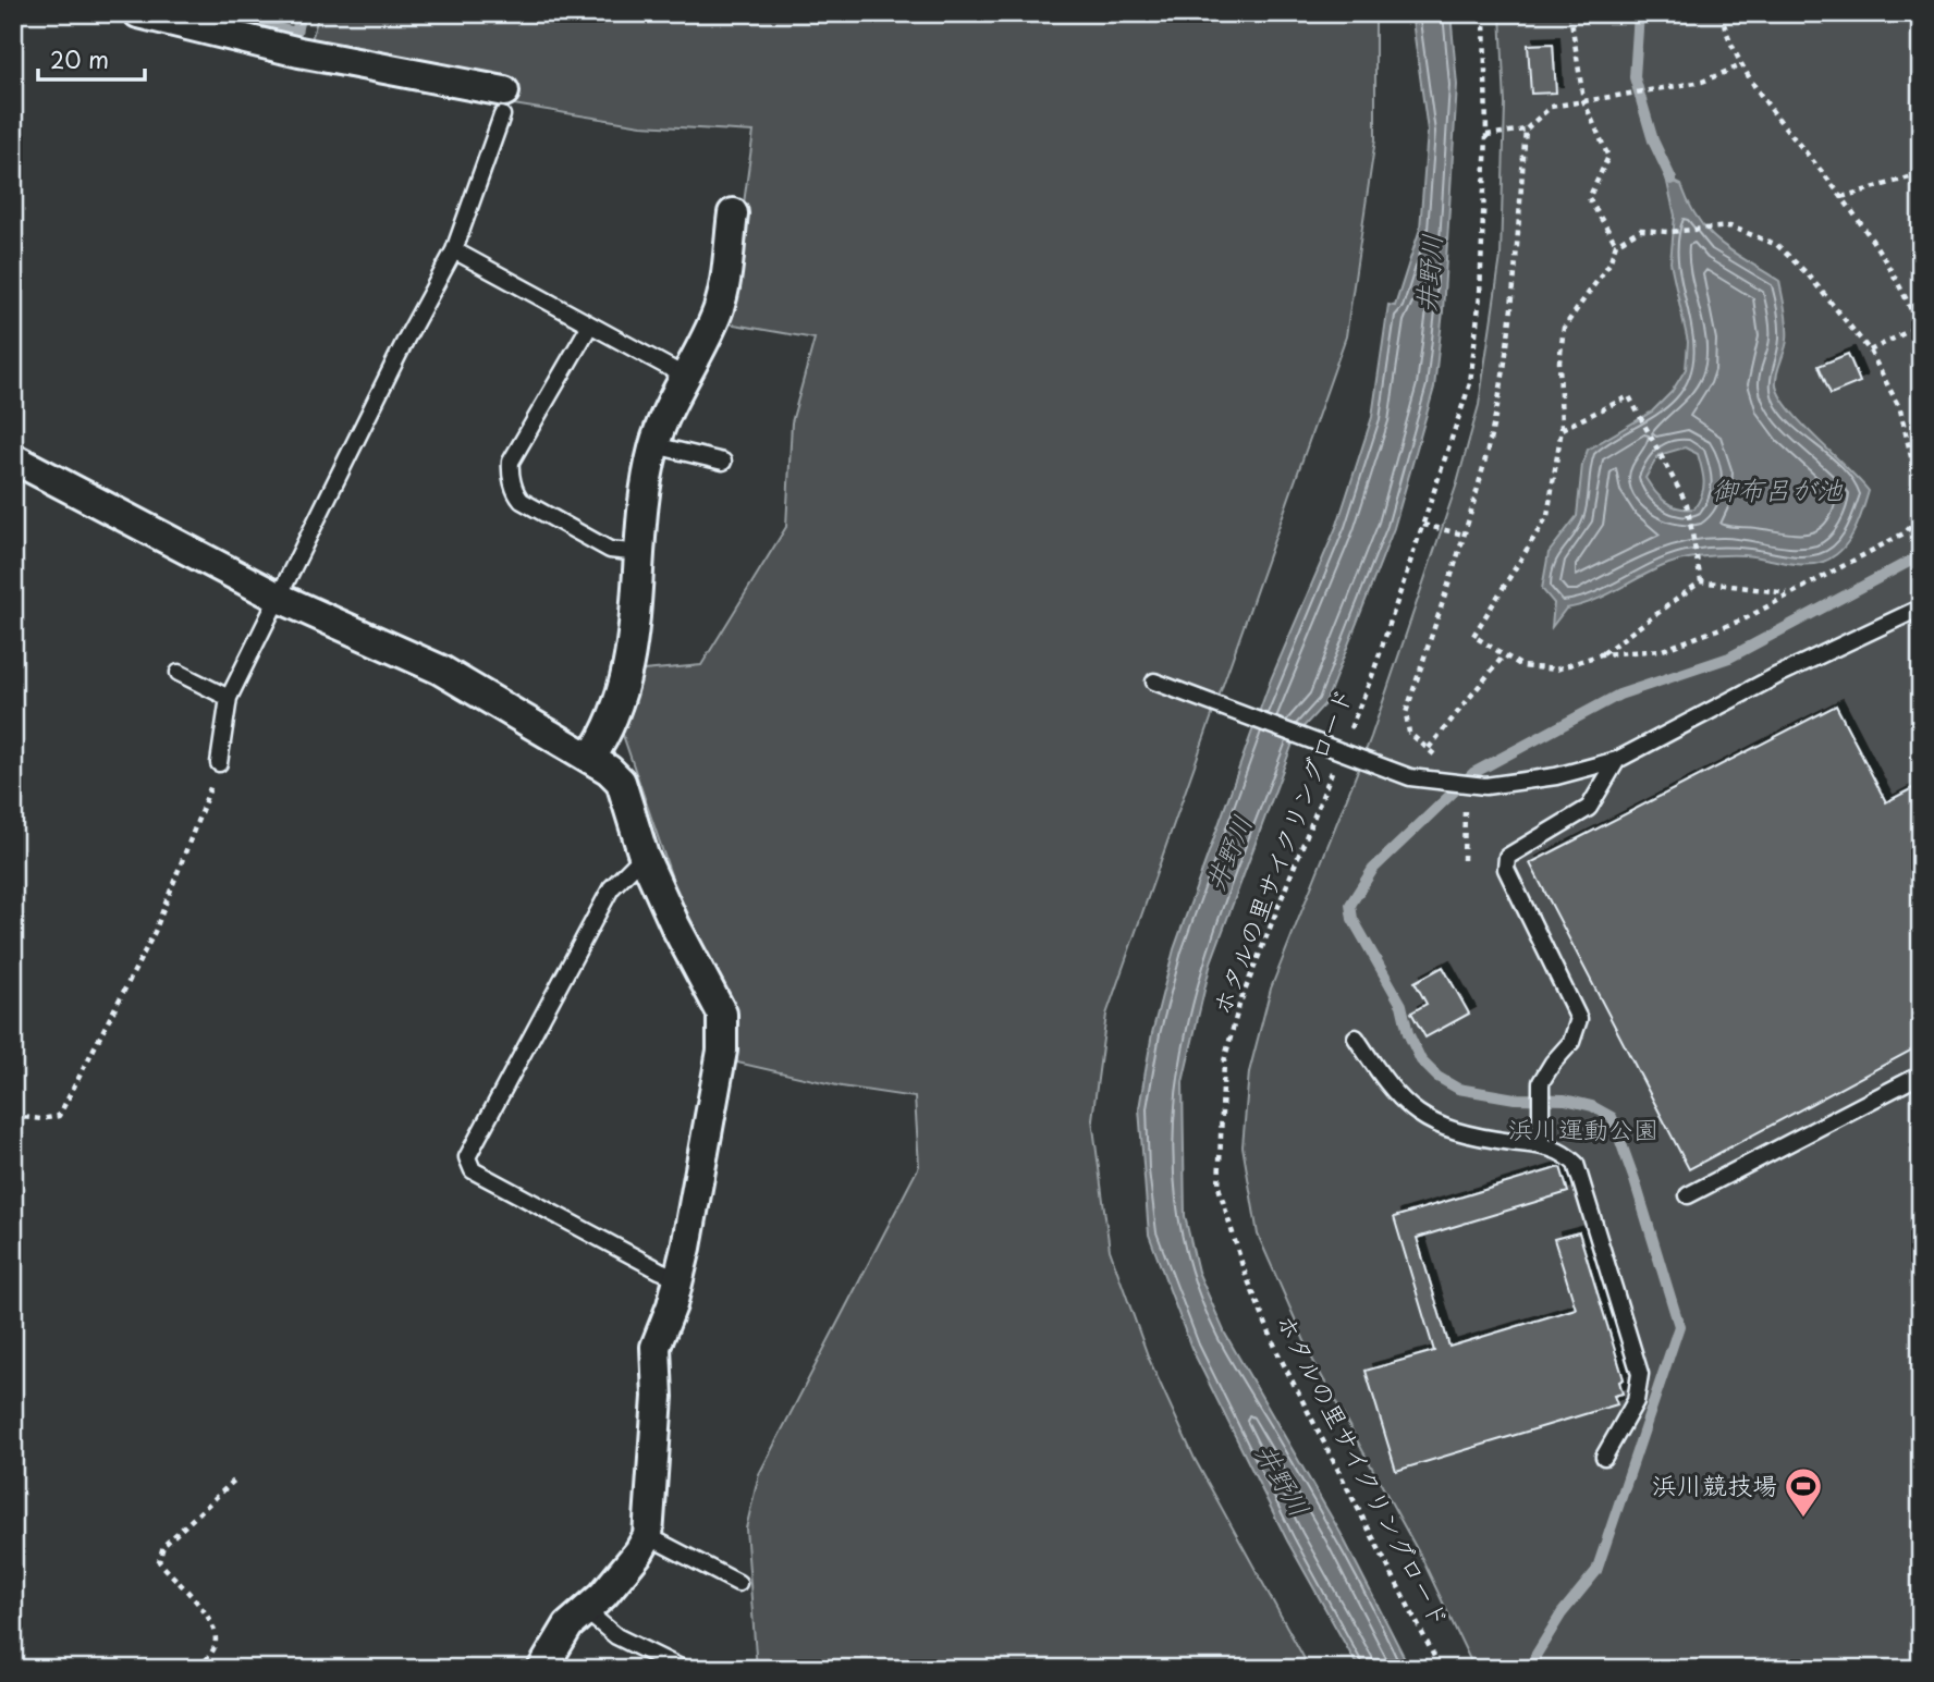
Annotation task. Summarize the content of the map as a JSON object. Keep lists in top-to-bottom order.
{
  "streets": {
    "path": ["ホタルの里サイクリングロード"]
  },
  "water": ["井野川", "御布呂が池"],
  "parks": ["浜川運動公園"],
  "places": {
    "sports": ["浜川競技場"]
  },
  "scale_bar": "20 m"
}
